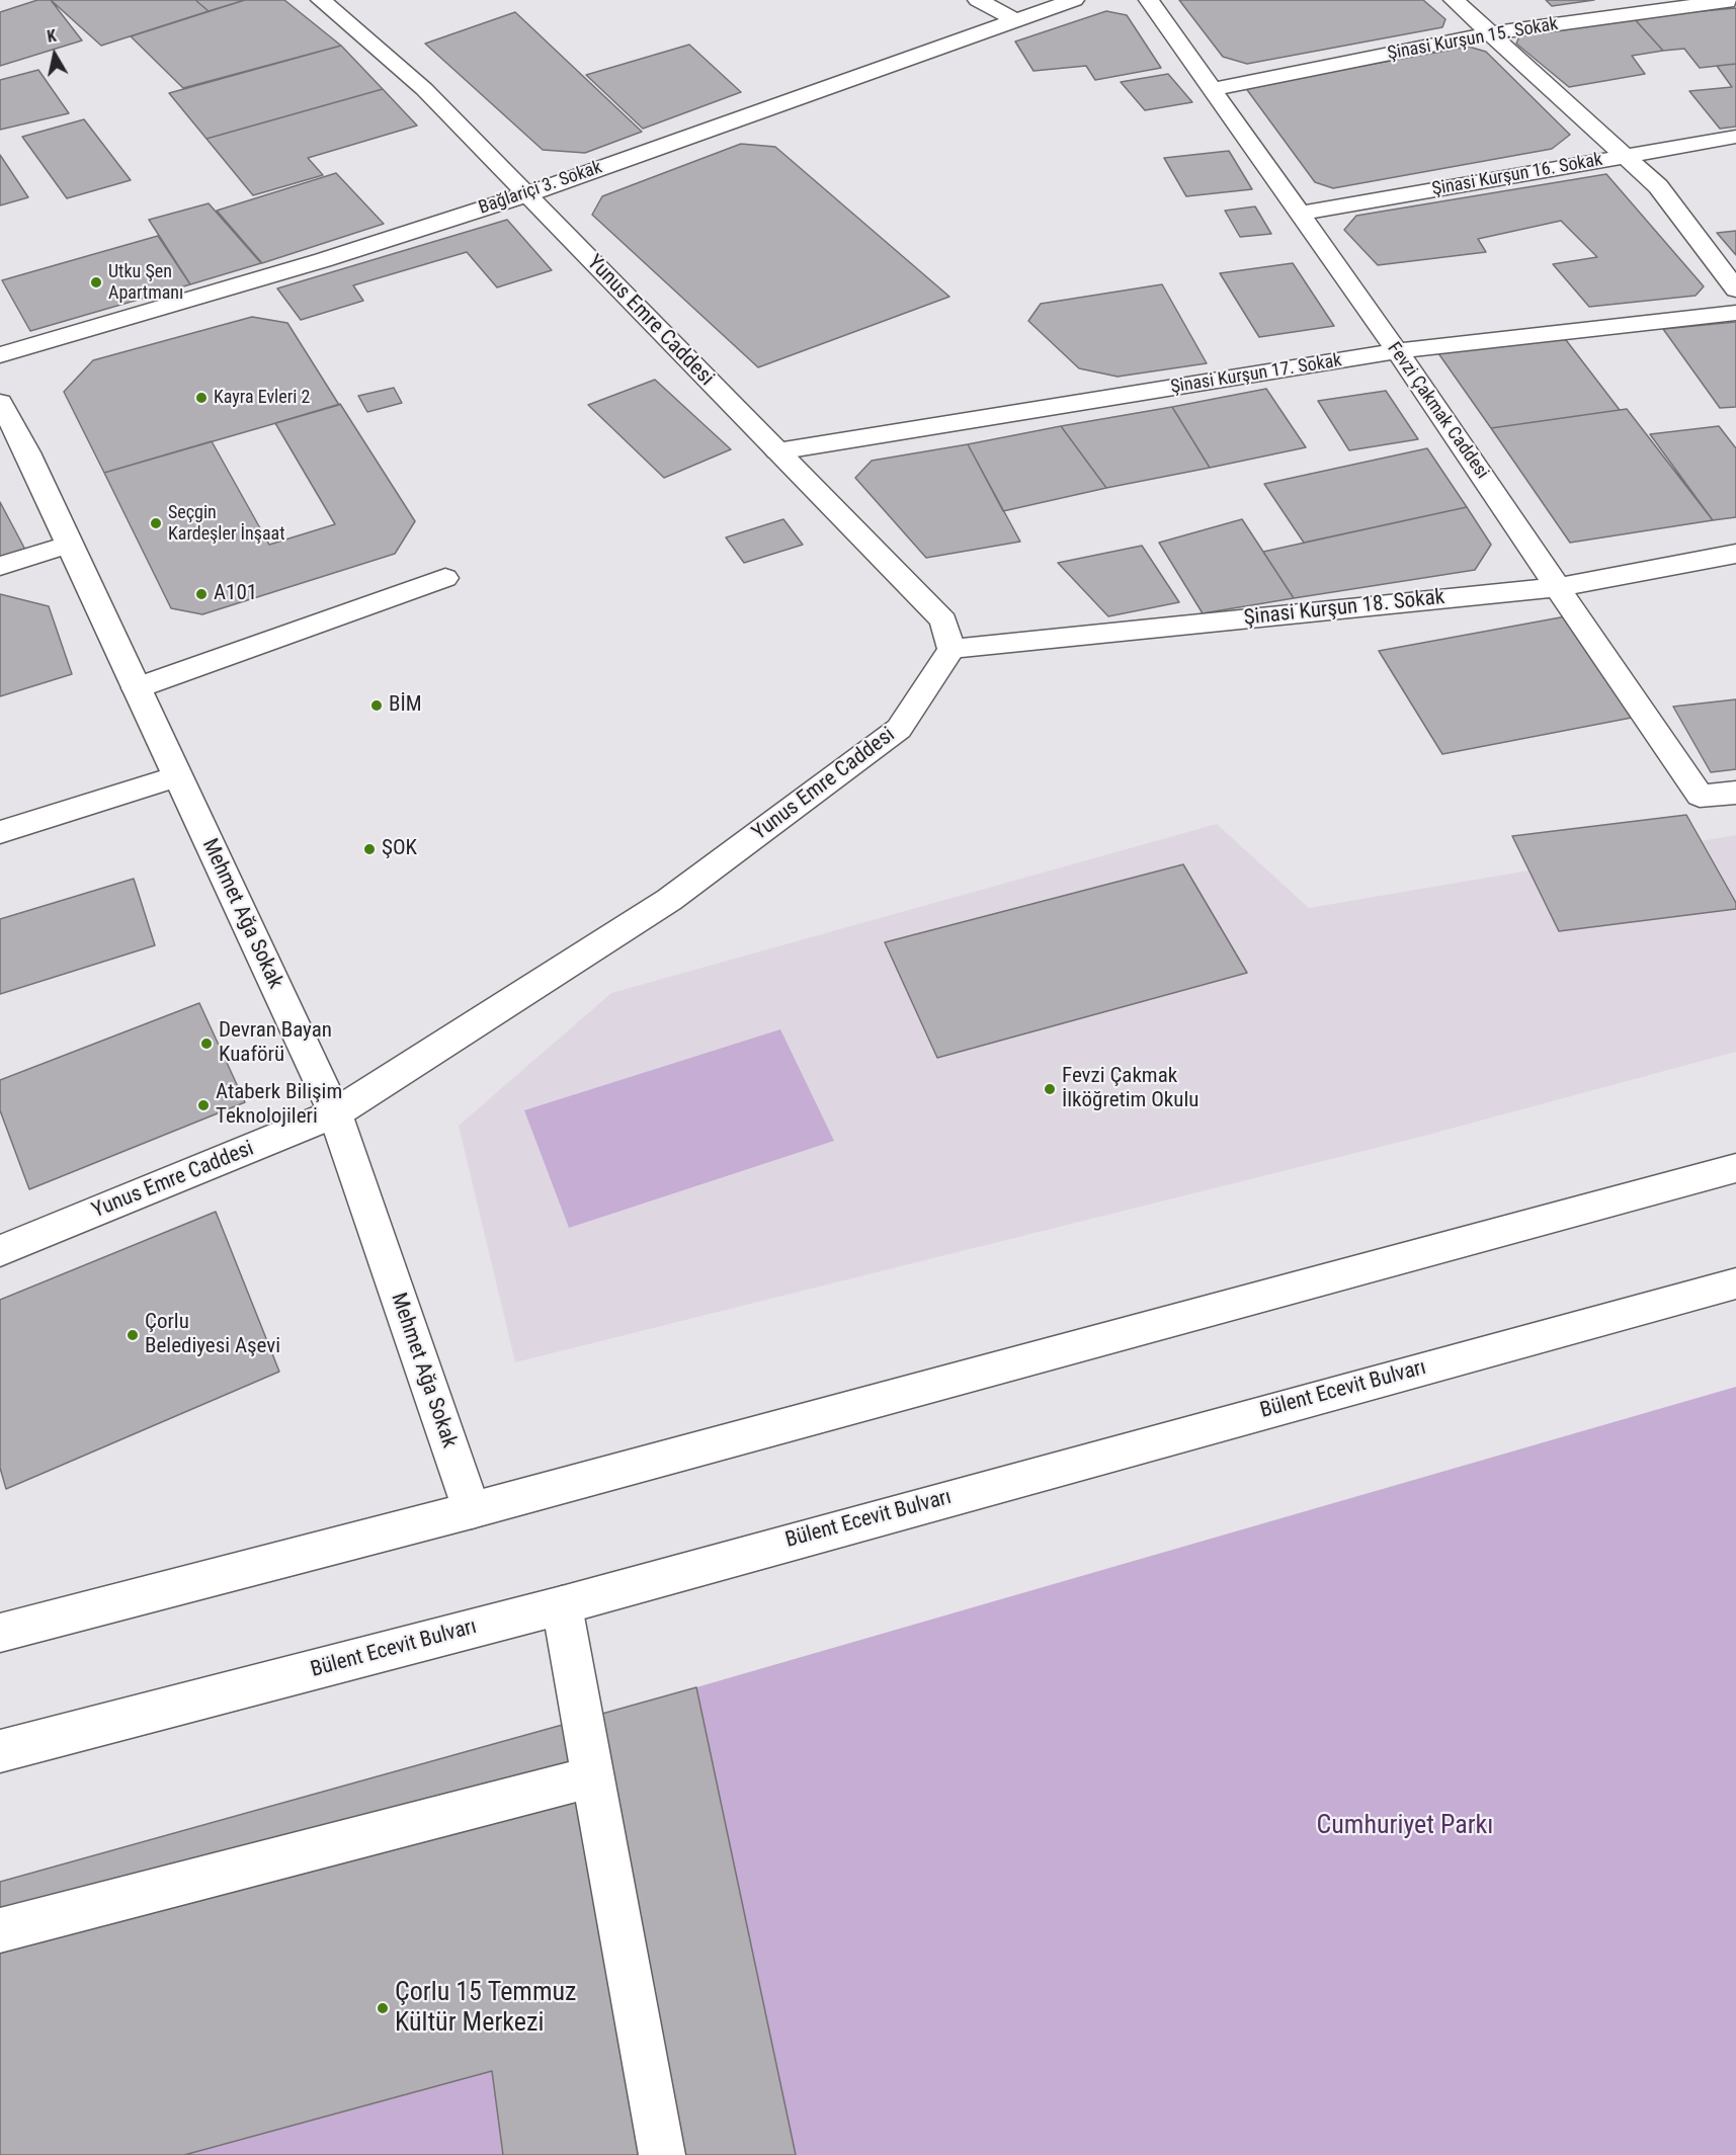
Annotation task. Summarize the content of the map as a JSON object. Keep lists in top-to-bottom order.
{
  "streets": {
    "street": [
      "Şinasi Kurşun 15. Sokak",
      "Şinasi Kurşun 16. Sokak",
      "Bağlariçi 3. Sokak",
      "Yunus Emre Caddesi",
      "Şinasi Kurşun 17. Sokak",
      "Fevzi Çakmak Caddesi",
      "Şinasi Kurşun 18. Sokak",
      "Mehmet Ağa Sokak",
      "Bülent Ecevit Bulvarı"
    ]
  },
  "crossings": [
    ["Şinasi Kurşun 15. Sokak", "Fevzi Çakmak Caddesi"],
    ["Şinasi Kurşun 16. Sokak", "Fevzi Çakmak Caddesi"],
    ["Bağlariçi 3. Sokak", "Yunus Emre Caddesi"],
    ["Yunus Emre Caddesi", "Şinasi Kurşun 17. Sokak"],
    ["Yunus Emre Caddesi", "Şinasi Kurşun 18. Sokak"],
    ["Yunus Emre Caddesi", "Mehmet Ağa Sokak"],
    ["Şinasi Kurşun 17. Sokak", "Fevzi Çakmak Caddesi"],
    ["Fevzi Çakmak Caddesi", "Şinasi Kurşun 18. Sokak"]
  ],
  "parks": ["Cumhuriyet Parkı"],
  "places": [
    "Utku Şen Apartmanı",
    "Kayra Evleri 2",
    "Seçgin Kardeşler İnşaat",
    "A101",
    "BİM",
    "ŞOK",
    "Devran Bayan Kuaförü",
    "Fevzi Çakmak İlköğretim Okulu",
    "Ataberk Bilişim Teknolojileri",
    "Çorlu Belediyesi Aşevi",
    "Çorlu 15 Temmuz Kültür Merkezi"
  ],
  "north": "top"
}
